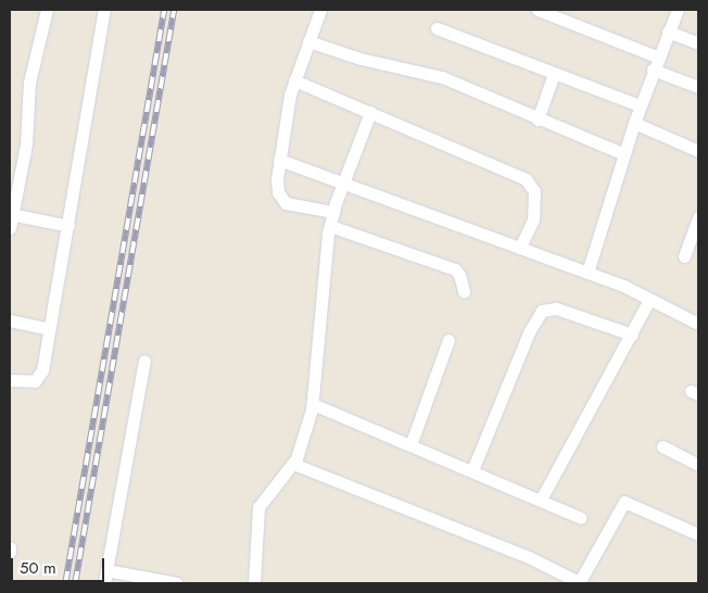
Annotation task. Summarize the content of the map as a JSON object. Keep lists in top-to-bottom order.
{
  "scale_bar": "50 m"
}
